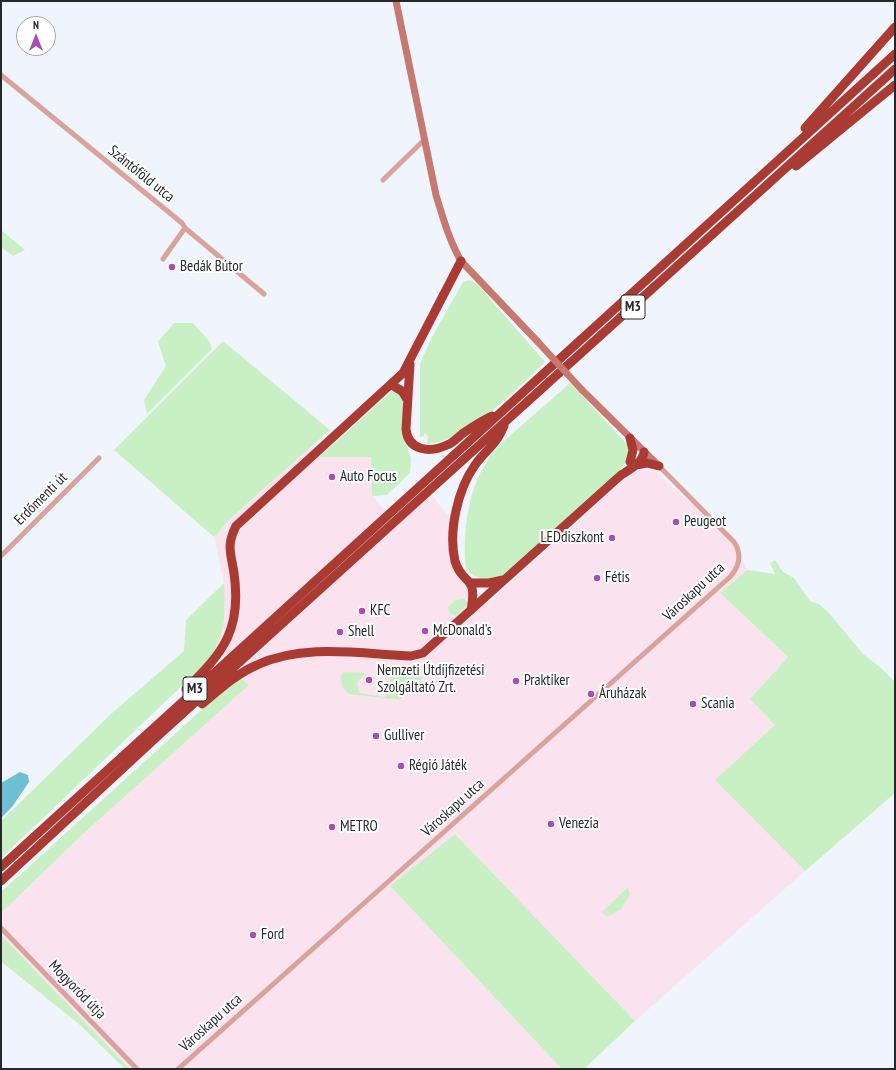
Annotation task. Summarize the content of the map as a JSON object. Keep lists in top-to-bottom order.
{
  "streets": {
    "highway": ["M3"],
    "street": [
      "Szántóföld utca",
      "Erdőmenti út",
      "Városkapu utca",
      "Mogyoród útja"
    ]
  },
  "places": [
    "Bedák Bútor",
    "Auto Focus",
    "Peugeot",
    "LEDdiszkont",
    "Fétis",
    "KFC",
    "McDonald's",
    "Shell",
    "Nemzeti Útdíjfizetési Szolgáltató Zrt.",
    "Praktiker",
    "Áruházak",
    "Scania",
    "Gulliver",
    "Régió Játék",
    "Venezia",
    "METRO",
    "Ford"
  ],
  "north": "top"
}
